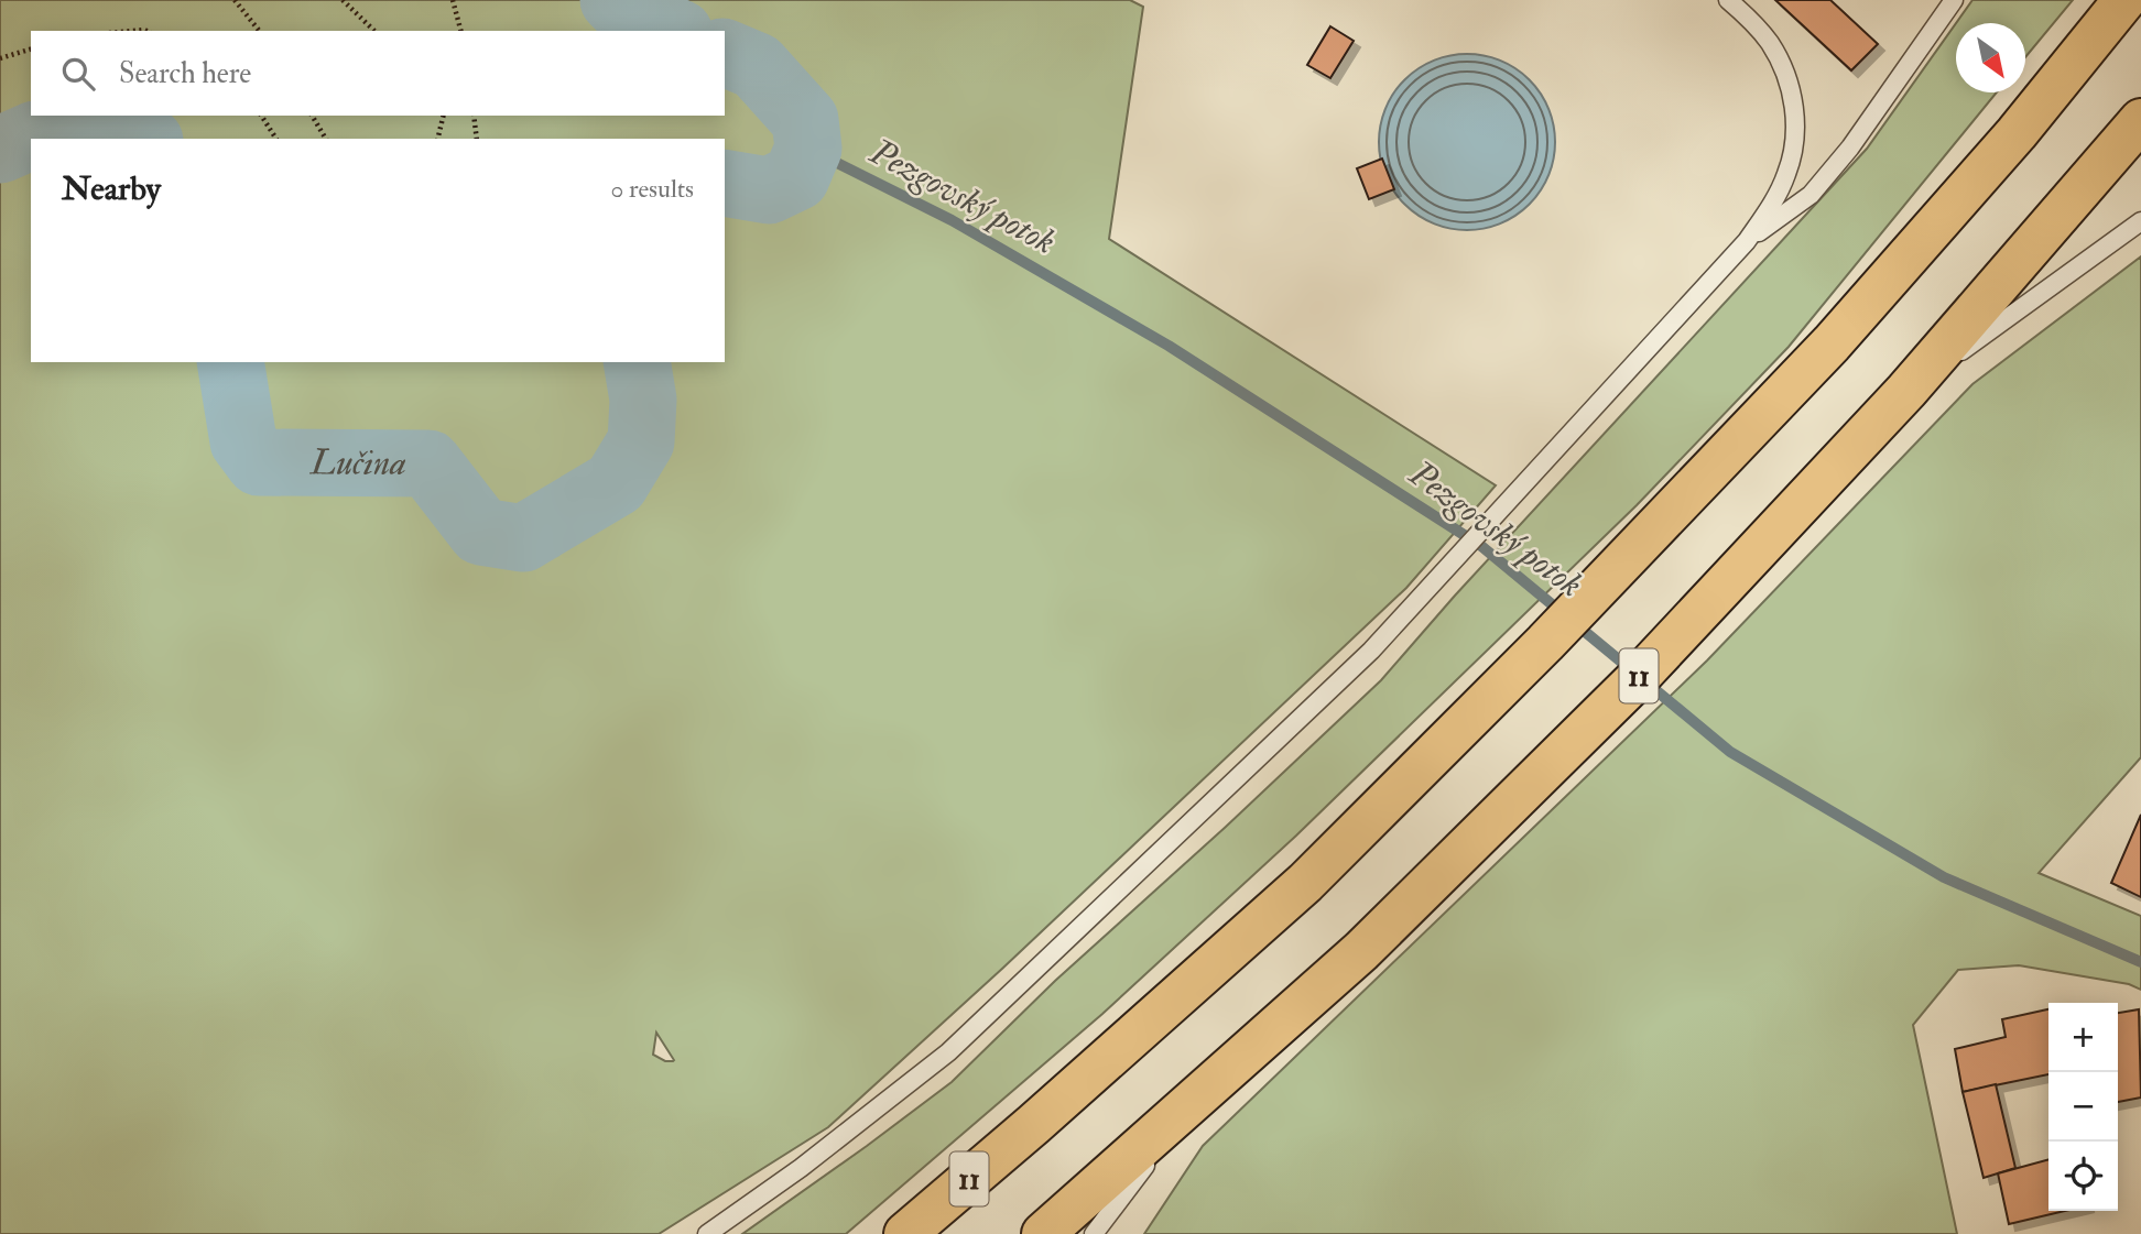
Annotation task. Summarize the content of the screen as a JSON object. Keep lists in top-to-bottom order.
{
  "streets": {
    "highway": ["11"]
  },
  "water": ["Pezgovský potok", "Lučina"],
  "north": "bottom right",
  "page": {
    "search": "Search here",
    "heading": ["Nearby", "0 results"],
    "map_buttons": ["+", "−"]
  }
}
